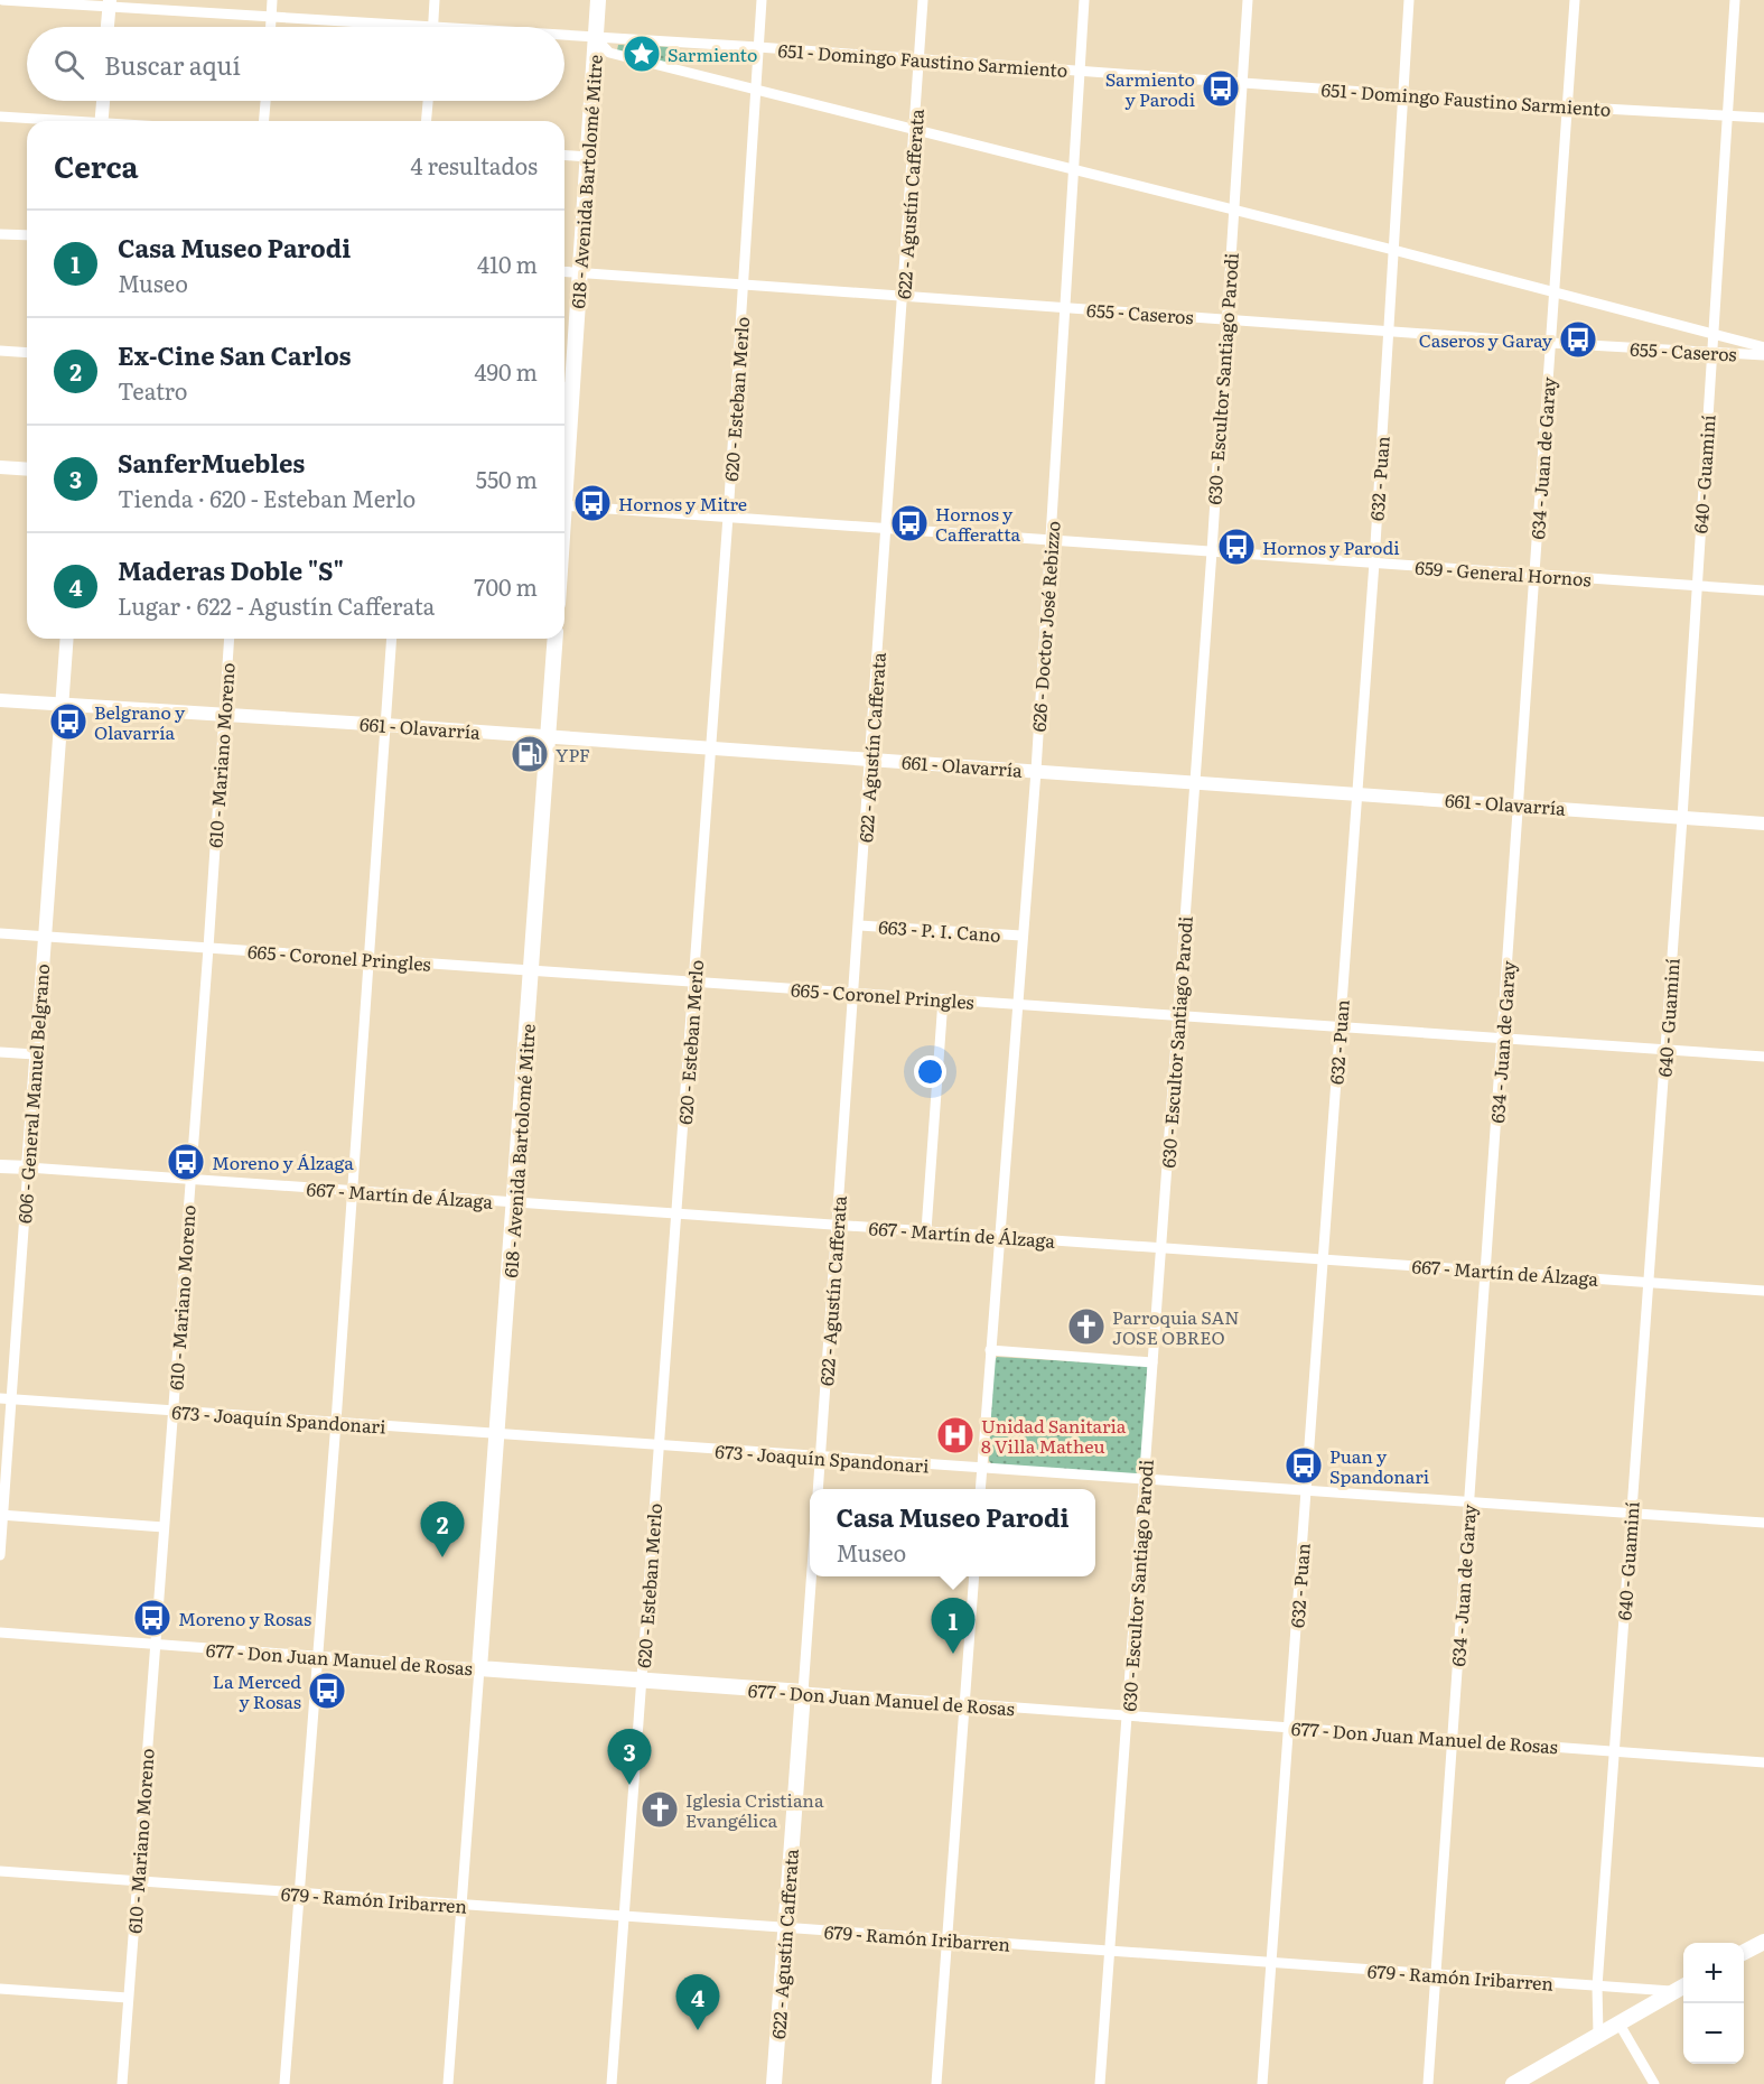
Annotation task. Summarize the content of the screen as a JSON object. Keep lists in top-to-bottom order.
{
  "streets": {
    "main road": ["618 - Avenida Bartolomé Mitre", "622 - Agustín Cafferata", "677 - Don Juan Manuel de Rosas"],
    "street": [
      "651 - Domingo Faustino Sarmiento",
      "655 - Caseros",
      "630 - Escultor Santiago Parodi",
      "620 - Esteban Merlo",
      "634 - Juan de Garay",
      "640 - Guaminí",
      "632 - Puan",
      "659 - General Hornos",
      "626 - Doctor José Rebizzo",
      "661 - Olavarría",
      "610 - Mariano Moreno",
      "663 - P. I. Cano",
      "665 - Coronel Pringles",
      "606 - General Manuel Belgrano",
      "667 - Martín de Álzaga",
      "673 - Joaquín Spandonari",
      "679 - Ramón Iribarren"
    ]
  },
  "crossings": [
    ["651 - Domingo Faustino Sarmiento", "618 - Avenida Bartolomé Mitre"],
    ["651 - Domingo Faustino Sarmiento", "622 - Agustín Cafferata"],
    ["651 - Domingo Faustino Sarmiento", "630 - Escultor Santiago Parodi"],
    ["651 - Domingo Faustino Sarmiento", "620 - Esteban Merlo"],
    ["651 - Domingo Faustino Sarmiento", "634 - Juan de Garay"],
    ["651 - Domingo Faustino Sarmiento", "640 - Guaminí"],
    ["651 - Domingo Faustino Sarmiento", "632 - Puan"],
    ["651 - Domingo Faustino Sarmiento", "626 - Doctor José Rebizzo"],
    ["618 - Avenida Bartolomé Mitre", "655 - Caseros"],
    ["618 - Avenida Bartolomé Mitre", "661 - Olavarría"],
    ["618 - Avenida Bartolomé Mitre", "665 - Coronel Pringles"],
    ["618 - Avenida Bartolomé Mitre", "667 - Martín de Álzaga"],
    ["618 - Avenida Bartolomé Mitre", "673 - Joaquín Spandonari"],
    ["618 - Avenida Bartolomé Mitre", "677 - Don Juan Manuel de Rosas"],
    ["622 - Agustín Cafferata", "655 - Caseros"],
    ["622 - Agustín Cafferata", "659 - General Hornos"],
    ["622 - Agustín Cafferata", "661 - Olavarría"],
    ["622 - Agustín Cafferata", "663 - P. I. Cano"],
    ["622 - Agustín Cafferata", "665 - Coronel Pringles"],
    ["622 - Agustín Cafferata", "667 - Martín de Álzaga"],
    ["622 - Agustín Cafferata", "673 - Joaquín Spandonari"],
    ["622 - Agustín Cafferata", "677 - Don Juan Manuel de Rosas"],
    ["622 - Agustín Cafferata", "679 - Ramón Iribarren"],
    ["655 - Caseros", "630 - Escultor Santiago Parodi"],
    ["655 - Caseros", "620 - Esteban Merlo"],
    ["655 - Caseros", "634 - Juan de Garay"],
    ["655 - Caseros", "640 - Guaminí"],
    ["655 - Caseros", "632 - Puan"],
    ["655 - Caseros", "626 - Doctor José Rebizzo"],
    ["630 - Escultor Santiago Parodi", "659 - General Hornos"],
    ["630 - Escultor Santiago Parodi", "661 - Olavarría"],
    ["630 - Escultor Santiago Parodi", "665 - Coronel Pringles"],
    ["630 - Escultor Santiago Parodi", "667 - Martín de Álzaga"],
    ["630 - Escultor Santiago Parodi", "673 - Joaquín Spandonari"],
    ["630 - Escultor Santiago Parodi", "677 - Don Juan Manuel de Rosas"],
    ["630 - Escultor Santiago Parodi", "679 - Ramón Iribarren"],
    ["620 - Esteban Merlo", "659 - General Hornos"],
    ["620 - Esteban Merlo", "661 - Olavarría"],
    ["620 - Esteban Merlo", "665 - Coronel Pringles"],
    ["620 - Esteban Merlo", "667 - Martín de Álzaga"],
    ["620 - Esteban Merlo", "673 - Joaquín Spandonari"],
    ["620 - Esteban Merlo", "677 - Don Juan Manuel de Rosas"],
    ["620 - Esteban Merlo", "679 - Ramón Iribarren"],
    ["634 - Juan de Garay", "659 - General Hornos"],
    ["634 - Juan de Garay", "661 - Olavarría"],
    ["634 - Juan de Garay", "665 - Coronel Pringles"],
    ["634 - Juan de Garay", "667 - Martín de Álzaga"],
    ["634 - Juan de Garay", "673 - Joaquín Spandonari"],
    ["634 - Juan de Garay", "677 - Don Juan Manuel de Rosas"],
    ["634 - Juan de Garay", "679 - Ramón Iribarren"],
    ["640 - Guaminí", "659 - General Hornos"],
    ["640 - Guaminí", "661 - Olavarría"],
    ["640 - Guaminí", "665 - Coronel Pringles"],
    ["640 - Guaminí", "667 - Martín de Álzaga"],
    ["640 - Guaminí", "673 - Joaquín Spandonari"],
    ["640 - Guaminí", "677 - Don Juan Manuel de Rosas"],
    ["640 - Guaminí", "679 - Ramón Iribarren"],
    ["632 - Puan", "659 - General Hornos"],
    ["632 - Puan", "661 - Olavarría"],
    ["632 - Puan", "665 - Coronel Pringles"],
    ["632 - Puan", "667 - Martín de Álzaga"],
    ["632 - Puan", "673 - Joaquín Spandonari"],
    ["632 - Puan", "677 - Don Juan Manuel de Rosas"],
    ["632 - Puan", "679 - Ramón Iribarren"],
    ["659 - General Hornos", "626 - Doctor José Rebizzo"],
    ["626 - Doctor José Rebizzo", "661 - Olavarría"],
    ["626 - Doctor José Rebizzo", "663 - P. I. Cano"],
    ["626 - Doctor José Rebizzo", "665 - Coronel Pringles"],
    ["626 - Doctor José Rebizzo", "667 - Martín de Álzaga"],
    ["626 - Doctor José Rebizzo", "673 - Joaquín Spandonari"],
    ["661 - Olavarría", "610 - Mariano Moreno"],
    ["661 - Olavarría", "606 - General Manuel Belgrano"],
    ["610 - Mariano Moreno", "665 - Coronel Pringles"],
    ["610 - Mariano Moreno", "667 - Martín de Álzaga"],
    ["610 - Mariano Moreno", "673 - Joaquín Spandonari"],
    ["610 - Mariano Moreno", "677 - Don Juan Manuel de Rosas"],
    ["610 - Mariano Moreno", "679 - Ramón Iribarren"],
    ["665 - Coronel Pringles", "606 - General Manuel Belgrano"],
    ["606 - General Manuel Belgrano", "667 - Martín de Álzaga"],
    ["606 - General Manuel Belgrano", "673 - Joaquín Spandonari"]
  ],
  "places": {
    "place": ["Sarmiento"],
    "bus stop": [
      "Sarmiento y Parodi",
      "Caseros y Garay",
      "Hornos y Mitre",
      "Hornos y Cafferatta",
      "Hornos y Parodi",
      "Belgrano y Olavarría",
      "Moreno y Álzaga",
      "Puan y Spandonari",
      "Moreno y Rosas",
      "La Merced y Rosas"
    ],
    "fuel station": ["YPF"],
    "church": ["Parroquia SAN JOSE OBREO", "Iglesia Cristiana Evangélica"],
    "hospital": ["Unidad Sanitaria 8 Villa Matheu"]
  },
  "page": {
    "search": "Buscar aquí",
    "heading": ["Cerca", "4 resultados"],
    "list": [
      {
        "mark": "1",
        "name": "Casa Museo Parodi",
        "note": "Museo",
        "value": "410 m"
      },
      {
        "mark": "2",
        "name": "Ex-Cine San Carlos",
        "note": "Teatro",
        "value": "490 m"
      },
      {
        "mark": "3",
        "name": "SanferMuebles",
        "note": "Tienda · 620 - Esteban Merlo",
        "value": "550 m"
      },
      {
        "mark": "4",
        "name": "Maderas Doble \"S\"",
        "note": "Lugar · 622 - Agustín Cafferata",
        "value": "700 m"
      }
    ],
    "popup": ["Casa Museo Parodi", "Museo"],
    "pins": [
      "2",
      "1",
      "3",
      "4"
    ],
    "map_buttons": ["+", "−"]
  }
}
